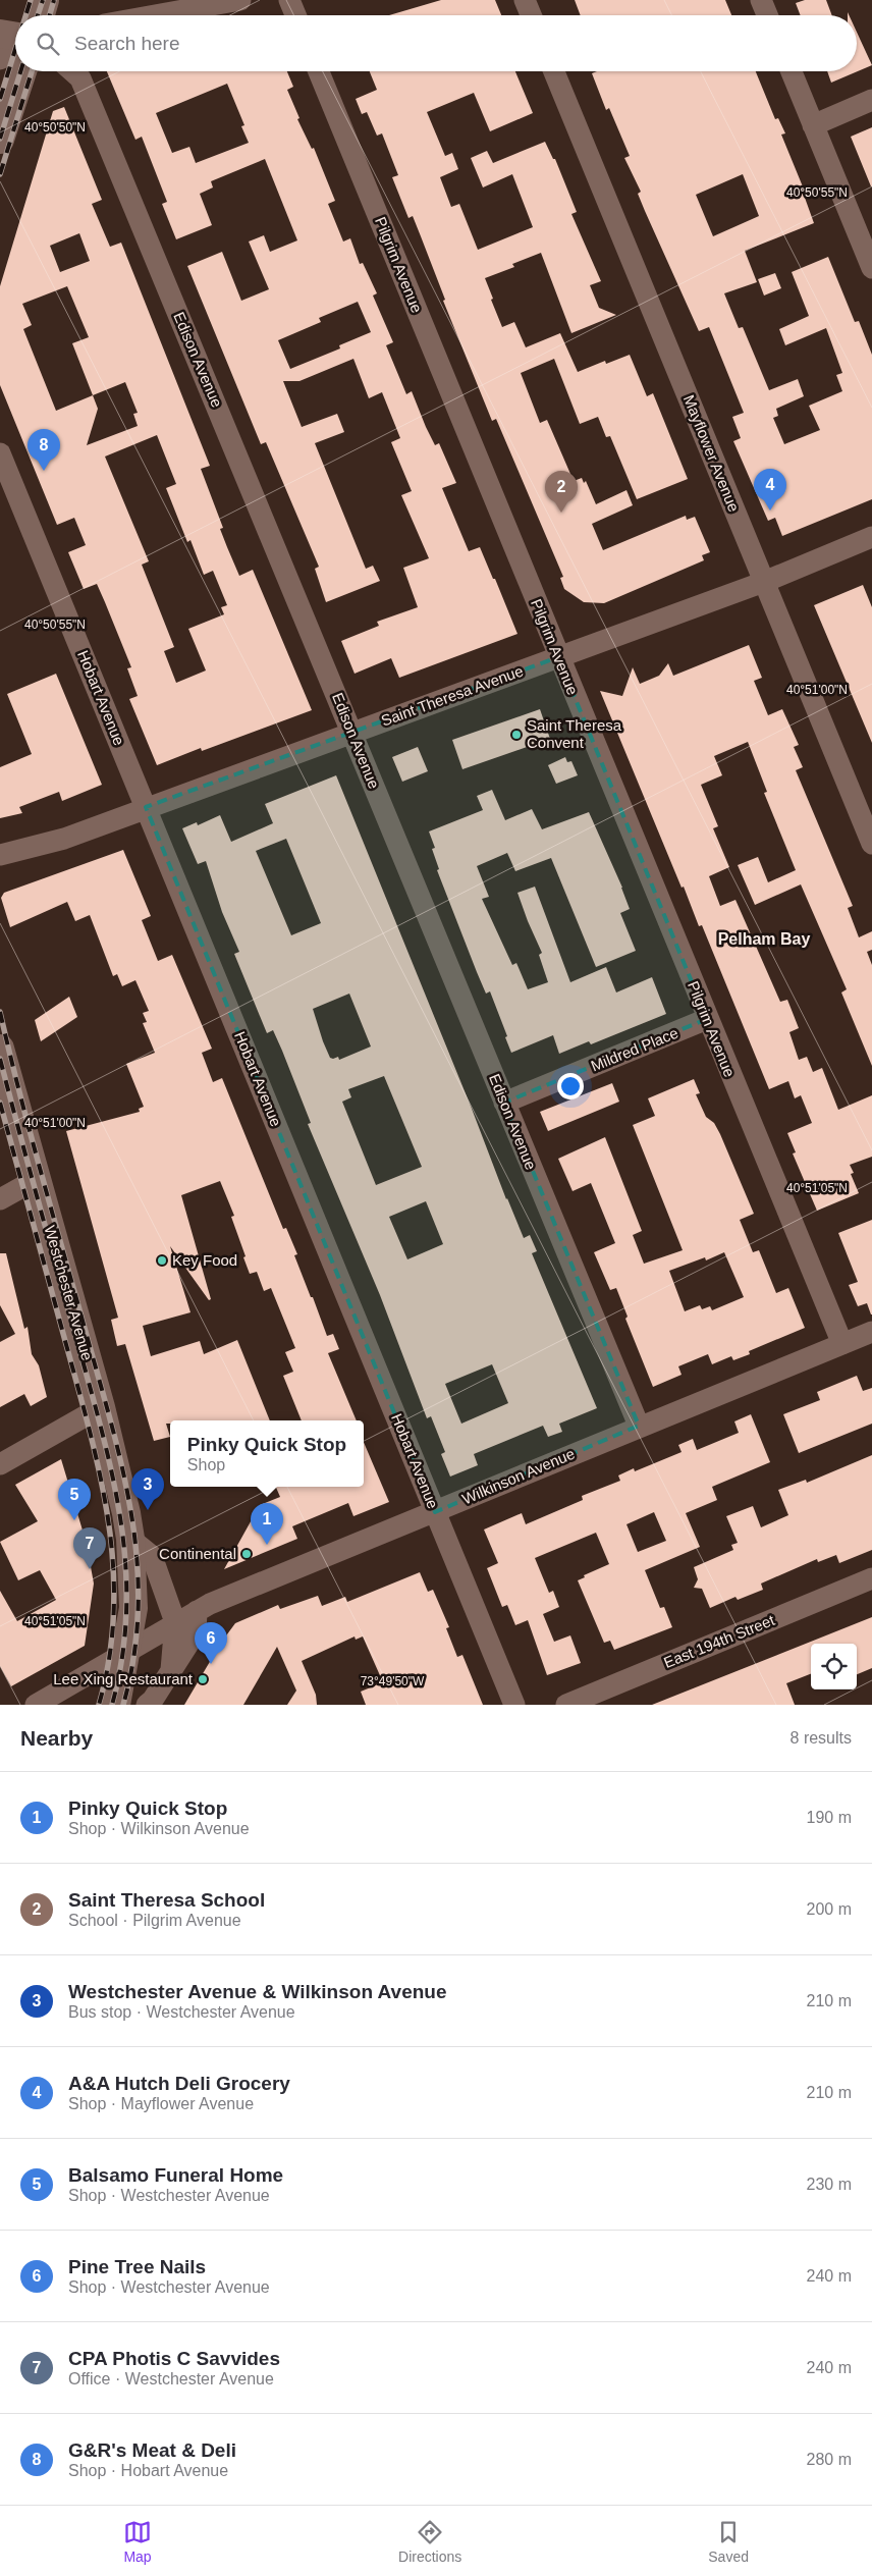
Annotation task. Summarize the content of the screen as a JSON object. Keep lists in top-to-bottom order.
{
  "streets": {
    "main road": ["Westchester Avenue"],
    "street": [
      "Pilgrim Avenue",
      "Edison Avenue",
      "Mayflower Avenue",
      "Saint Theresa Avenue",
      "Hobart Avenue",
      "Mildred Place",
      "Wilkinson Avenue",
      "East 194th Street"
    ]
  },
  "crossings": [
    ["Pilgrim Avenue", "Saint Theresa Avenue"],
    ["Pilgrim Avenue", "Mildred Place"],
    ["Pilgrim Avenue", "Wilkinson Avenue"],
    ["Edison Avenue", "Saint Theresa Avenue"],
    ["Edison Avenue", "Mildred Place"],
    ["Edison Avenue", "Wilkinson Avenue"],
    ["Mayflower Avenue", "Saint Theresa Avenue"],
    ["Saint Theresa Avenue", "Hobart Avenue"],
    ["Hobart Avenue", "Wilkinson Avenue"],
    ["Westchester Avenue", "Wilkinson Avenue"]
  ],
  "districts": ["Pelham Bay"],
  "places": [
    "Saint Theresa Convent",
    "Key Food",
    "Continental",
    "Lee Xing Restaurant"
  ],
  "page": {
    "search": "Search here",
    "pins": [
      "8",
      "4",
      "2",
      "3",
      "5",
      "1",
      "7",
      "6"
    ],
    "popup": ["Pinky Quick Stop", "Shop"],
    "heading": ["Nearby", "8 results"],
    "list": [
      {
        "mark": "1",
        "name": "Pinky Quick Stop",
        "note": "Shop · Wilkinson Avenue",
        "value": "190 m"
      },
      {
        "mark": "2",
        "name": "Saint Theresa School",
        "note": "School · Pilgrim Avenue",
        "value": "200 m"
      },
      {
        "mark": "3",
        "name": "Westchester Avenue & Wilkinson Avenue",
        "note": "Bus stop · Westchester Avenue",
        "value": "210 m"
      },
      {
        "mark": "4",
        "name": "A&A Hutch Deli Grocery",
        "note": "Shop · Mayflower Avenue",
        "value": "210 m"
      },
      {
        "mark": "5",
        "name": "Balsamo Funeral Home",
        "note": "Shop · Westchester Avenue",
        "value": "230 m"
      },
      {
        "mark": "6",
        "name": "Pine Tree Nails",
        "note": "Shop · Westchester Avenue",
        "value": "240 m"
      },
      {
        "mark": "7",
        "name": "CPA Photis C Savvides",
        "note": "Office · Westchester Avenue",
        "value": "240 m"
      },
      {
        "mark": "8",
        "name": "G&R's Meat & Deli",
        "note": "Shop · Hobart Avenue",
        "value": "280 m"
      }
    ],
    "nav": ["Map", "Directions", "Saved"]
  },
  "coordinates": [
    "40°50'50\"N",
    "40°50'55\"N",
    "40°51'00\"N",
    "40°51'05\"N",
    "73°49'50\"W"
  ]
}
